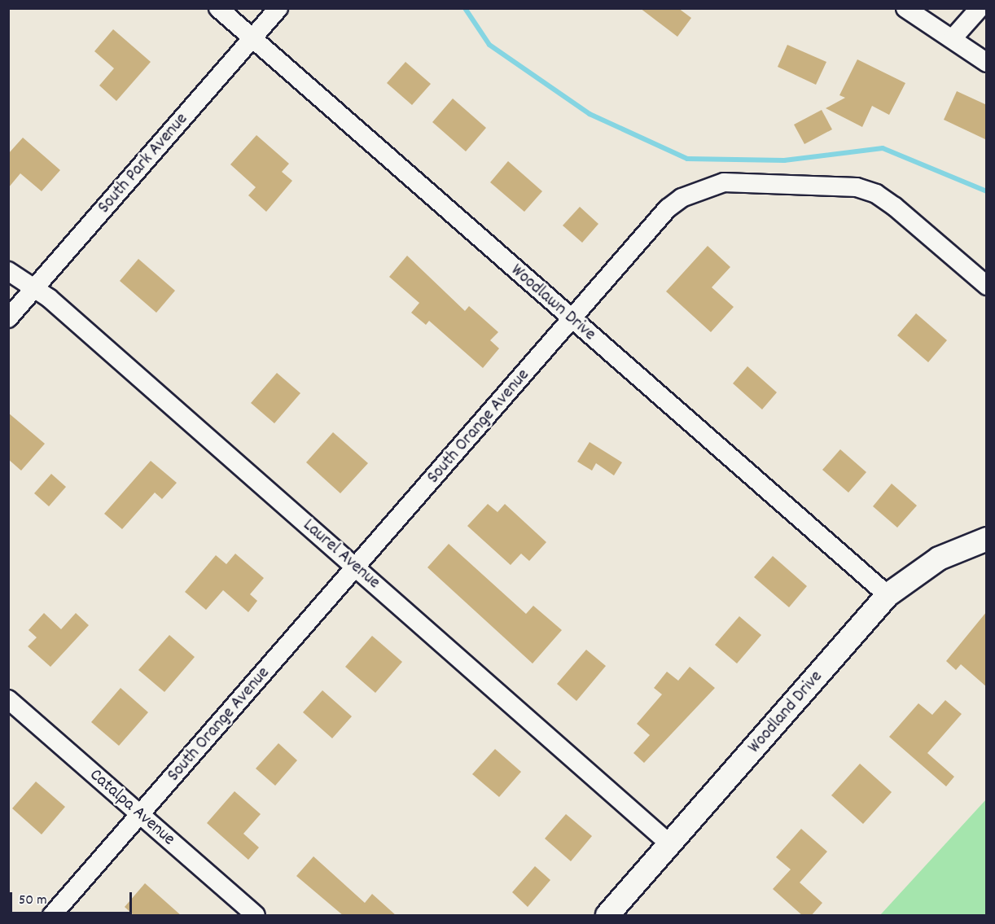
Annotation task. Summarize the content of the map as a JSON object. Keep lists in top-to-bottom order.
{
  "streets": {
    "main road": ["Woodland Drive"],
    "street": [
      "South Park Avenue",
      "Woodlawn Drive",
      "South Orange Avenue",
      "Laurel Avenue",
      "Catalpa Avenue"
    ]
  },
  "crossings": [
    ["South Park Avenue", "Woodlawn Drive"],
    ["South Park Avenue", "Laurel Avenue"],
    ["Woodlawn Drive", "South Orange Avenue"],
    ["Woodlawn Drive", "Woodland Drive"],
    ["South Orange Avenue", "Laurel Avenue"],
    ["South Orange Avenue", "Catalpa Avenue"],
    ["Laurel Avenue", "Woodland Drive"]
  ],
  "scale_bar": "50 m"
}
